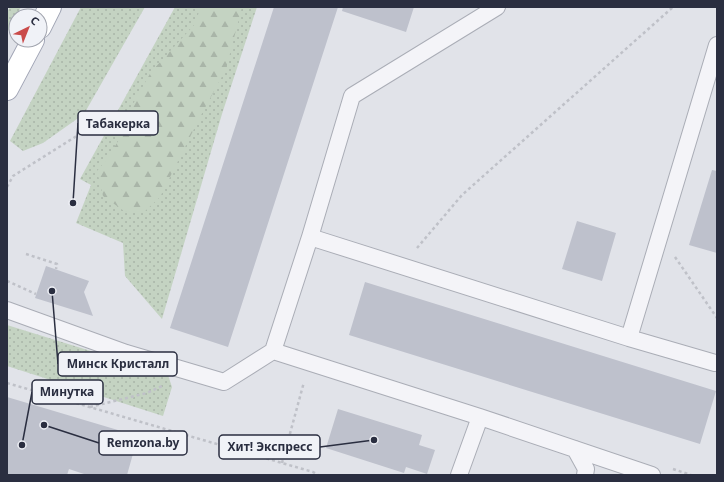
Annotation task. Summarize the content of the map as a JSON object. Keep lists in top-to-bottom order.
{
  "places": [
    "Табакерка",
    "Минск Кристалл",
    "Remzona.by",
    "Хит! Экспресс",
    "Минутка"
  ],
  "north": "top right"
}
